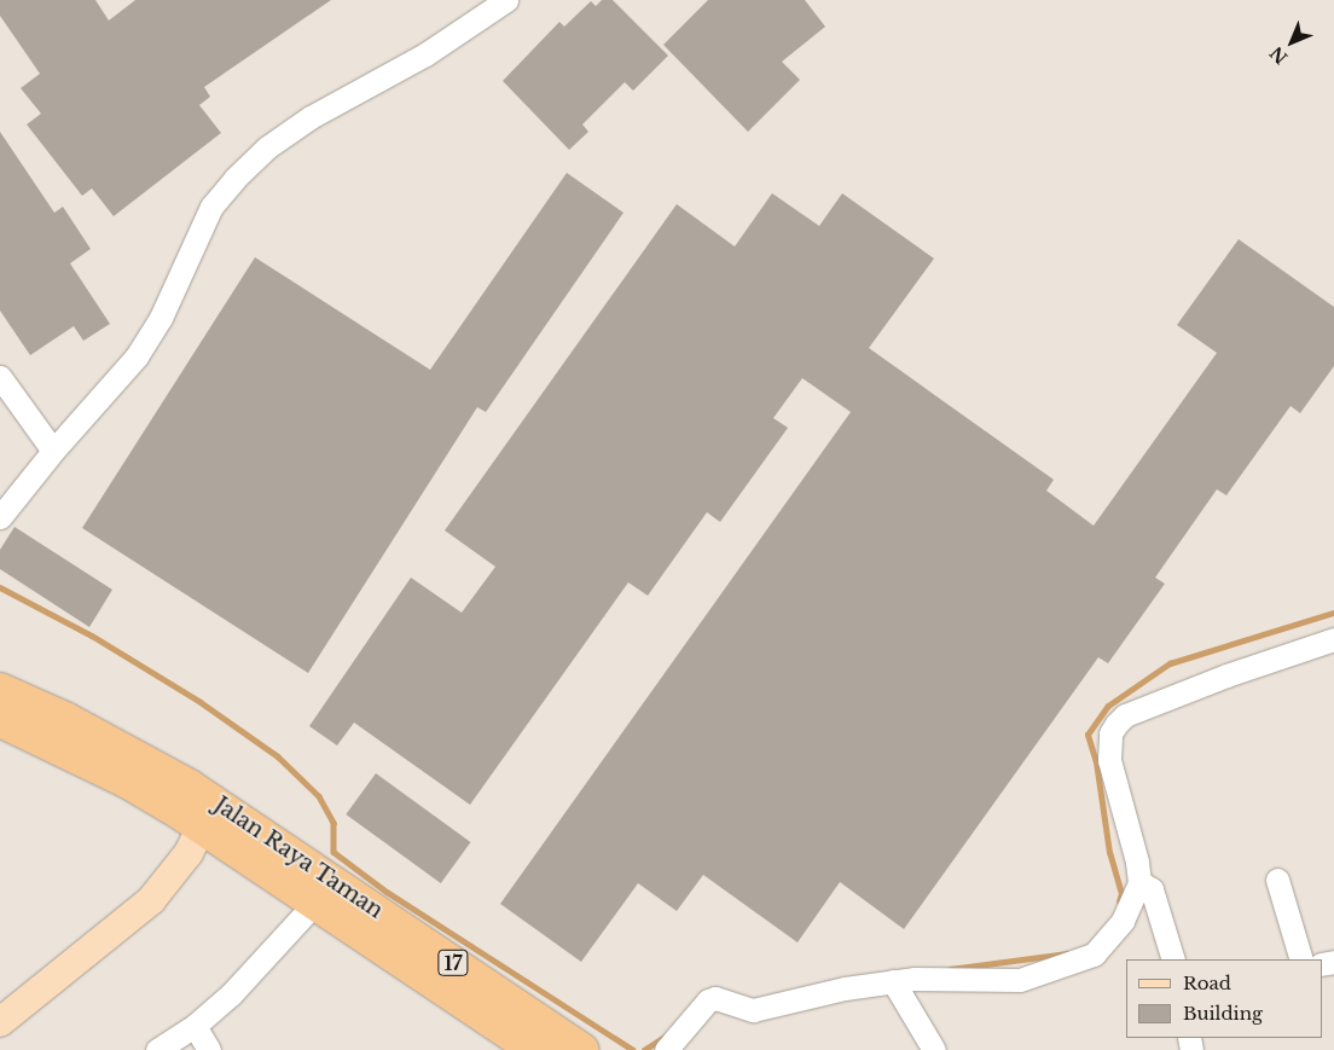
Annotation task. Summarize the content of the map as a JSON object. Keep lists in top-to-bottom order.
{
  "streets": {
    "highway": ["Jalan Raya Taman", "17"]
  },
  "legend": ["Road", "Building"],
  "north": "bottom left"
}
